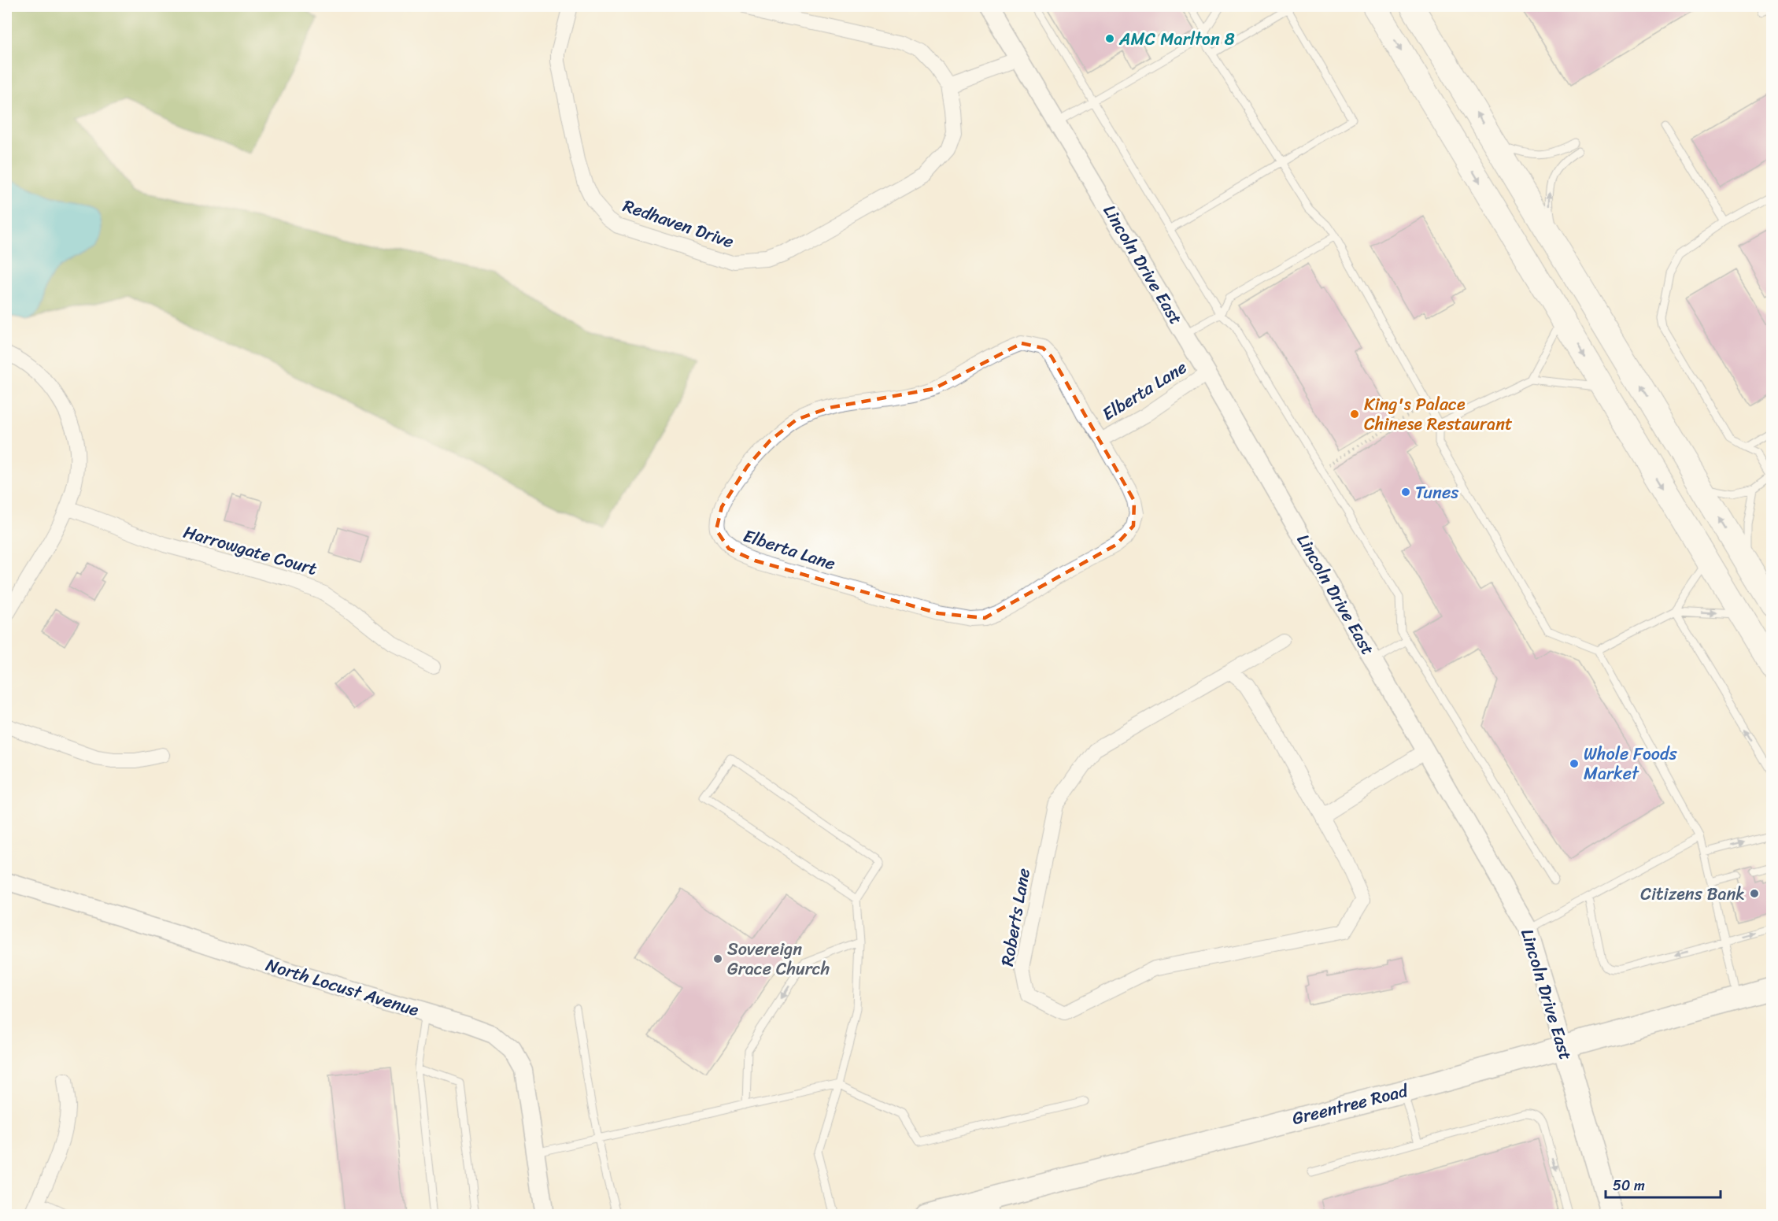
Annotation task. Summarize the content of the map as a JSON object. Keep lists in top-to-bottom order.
{
  "streets": {
    "main road": ["Lincoln Drive East", "Greentree Road"],
    "street": [
      "Redhaven Drive",
      "Elberta Lane",
      "Harrowgate Court",
      "Roberts Lane",
      "North Locust Avenue"
    ]
  },
  "crossings": [
    ["Lincoln Drive East", "Elberta Lane"],
    ["Lincoln Drive East", "Greentree Road"]
  ],
  "places": [
    "AMC Marlton 8",
    "King's Palace Chinese Restaurant",
    "Tunes",
    "Whole Foods Market",
    "Citizens Bank",
    "Sovereign Grace Church"
  ],
  "scale_bar": "50 m"
}
